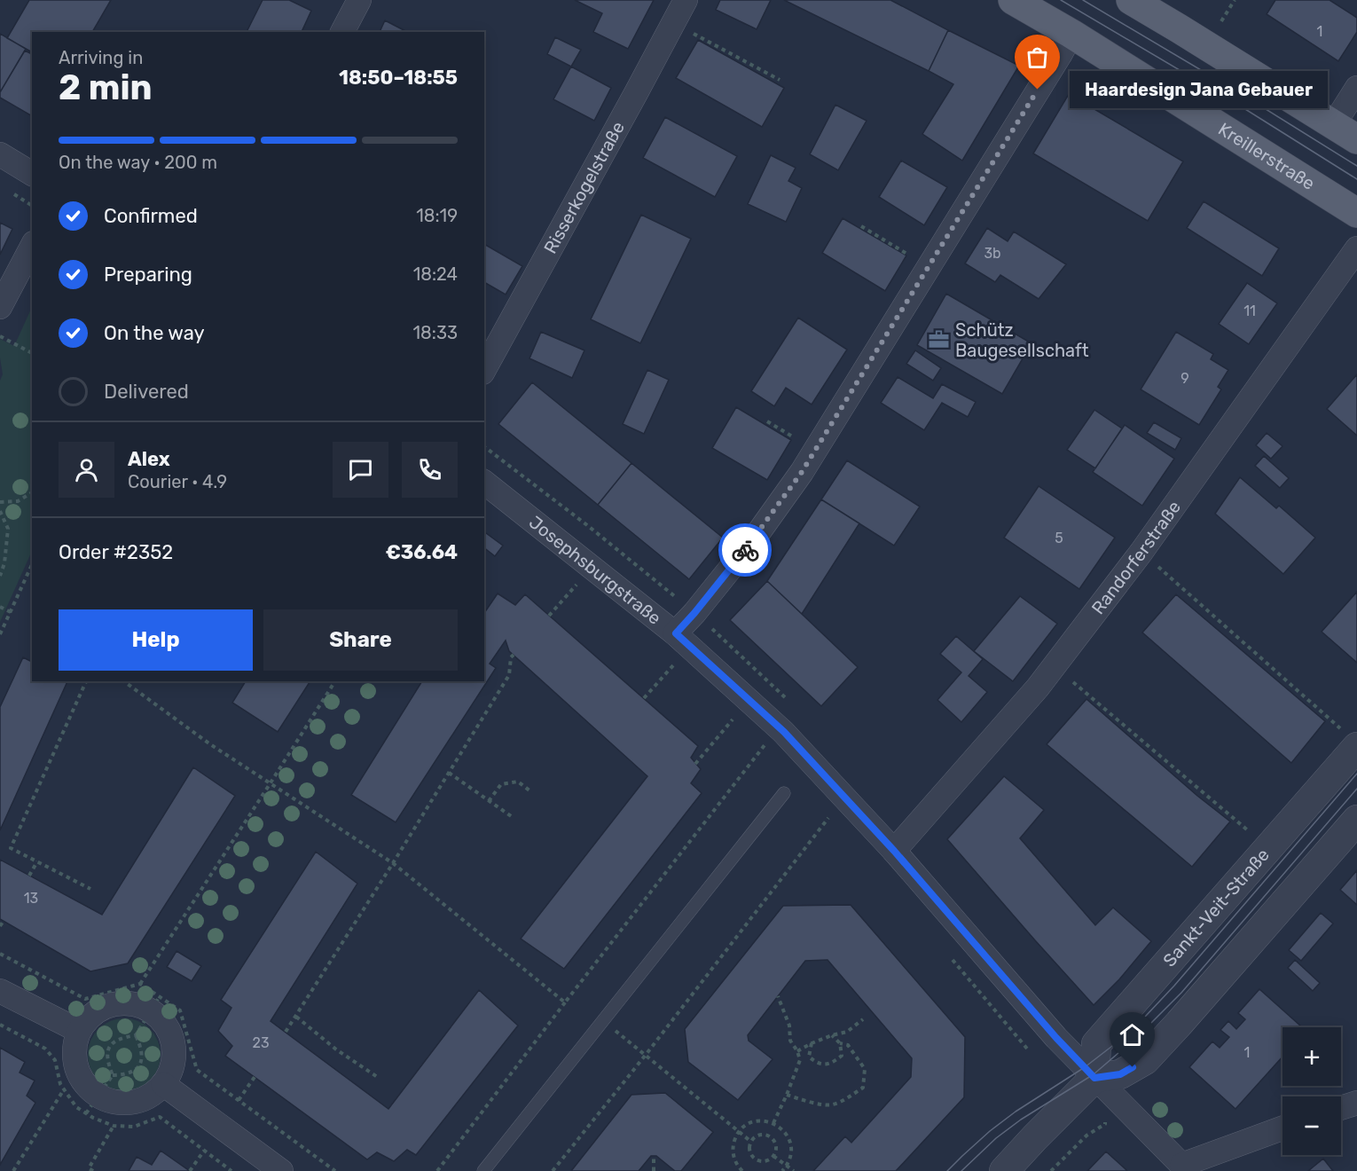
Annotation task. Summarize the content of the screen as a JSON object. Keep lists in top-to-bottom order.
{
  "streets": {
    "main road": ["Kreillerstraße"],
    "street": [
      "Risserkogelstraße",
      "Randorferstraße",
      "Josephsburgstraße",
      "Sankt-Veit-Straße"
    ]
  },
  "crossings": [
    ["Randorferstraße", "Josephsburgstraße"],
    ["Josephsburgstraße", "Sankt-Veit-Straße"]
  ],
  "places": {
    "other": ["Haardesign Jana Gebauer"],
    "office": ["Schütz Baugesellschaft"]
  },
  "house_numbers": [
    "1",
    "3b",
    "11",
    "9",
    "5",
    "13",
    "23",
    "1"
  ],
  "page": {
    "heading": ["2 min", "Arriving in", "18:50–18:55"],
    "panel": [
      "Alex",
      "Courier · 4.9",
      "Order #2352",
      "€36.64"
    ],
    "bubble": "Haardesign Jana Gebauer",
    "bar": "On the way · 200 m",
    "list": [
      ["Confirmed", "18:19"],
      ["Preparing", "18:24"],
      ["On the way", "18:33"],
      "Delivered"
    ],
    "buttons": ["Help", "Share"],
    "map_buttons": ["+", "−"]
  }
}
